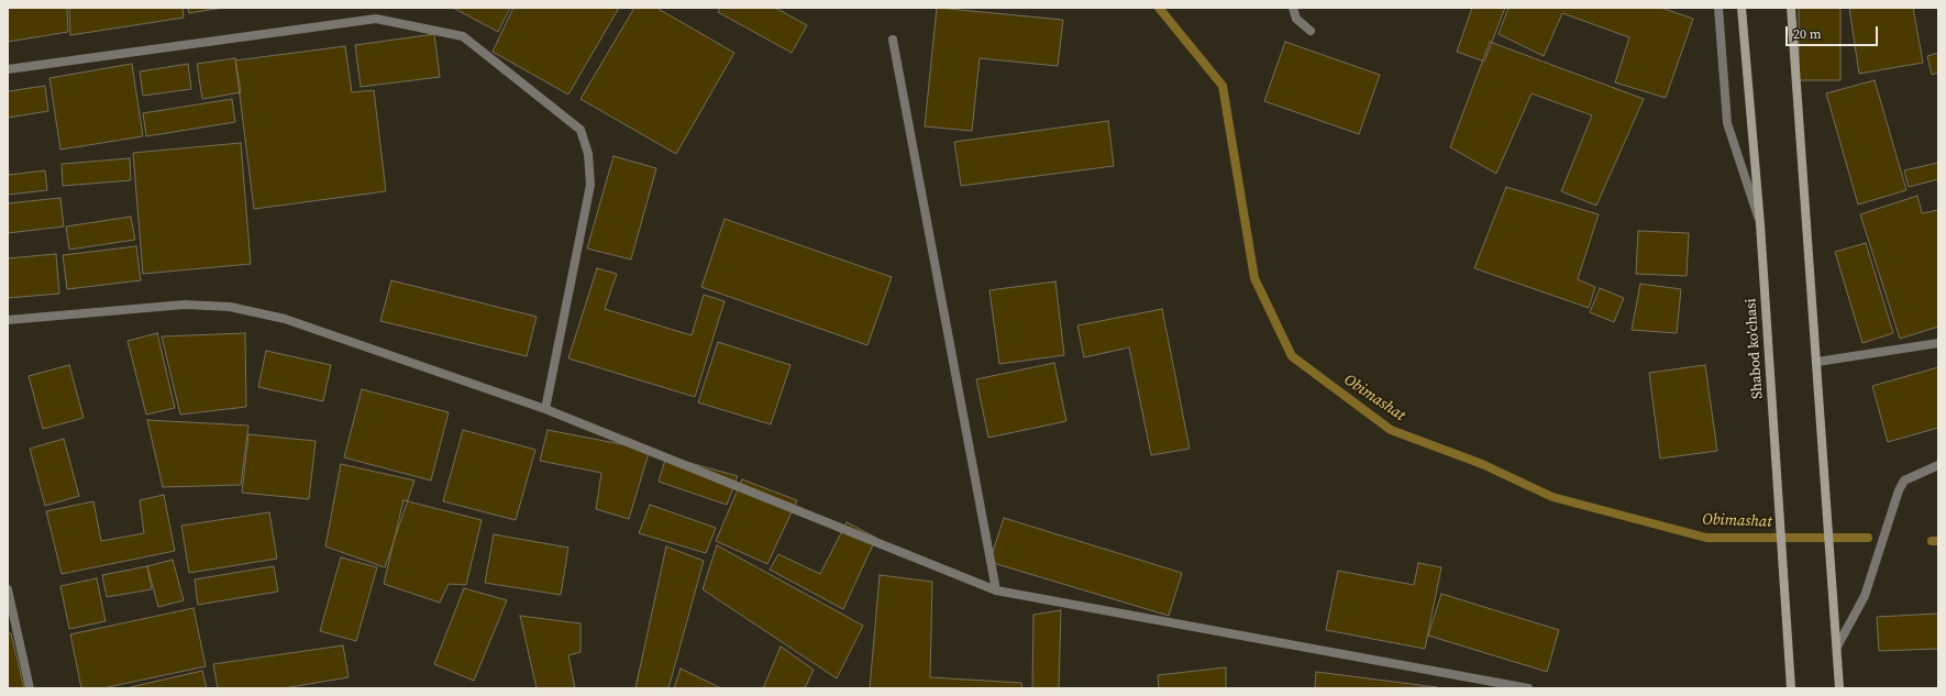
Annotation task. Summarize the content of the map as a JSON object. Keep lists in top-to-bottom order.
{
  "streets": {
    "main road": ["Shabod ko'chasi"]
  },
  "water": ["Obimashat"],
  "scale_bar": "20 m"
}
